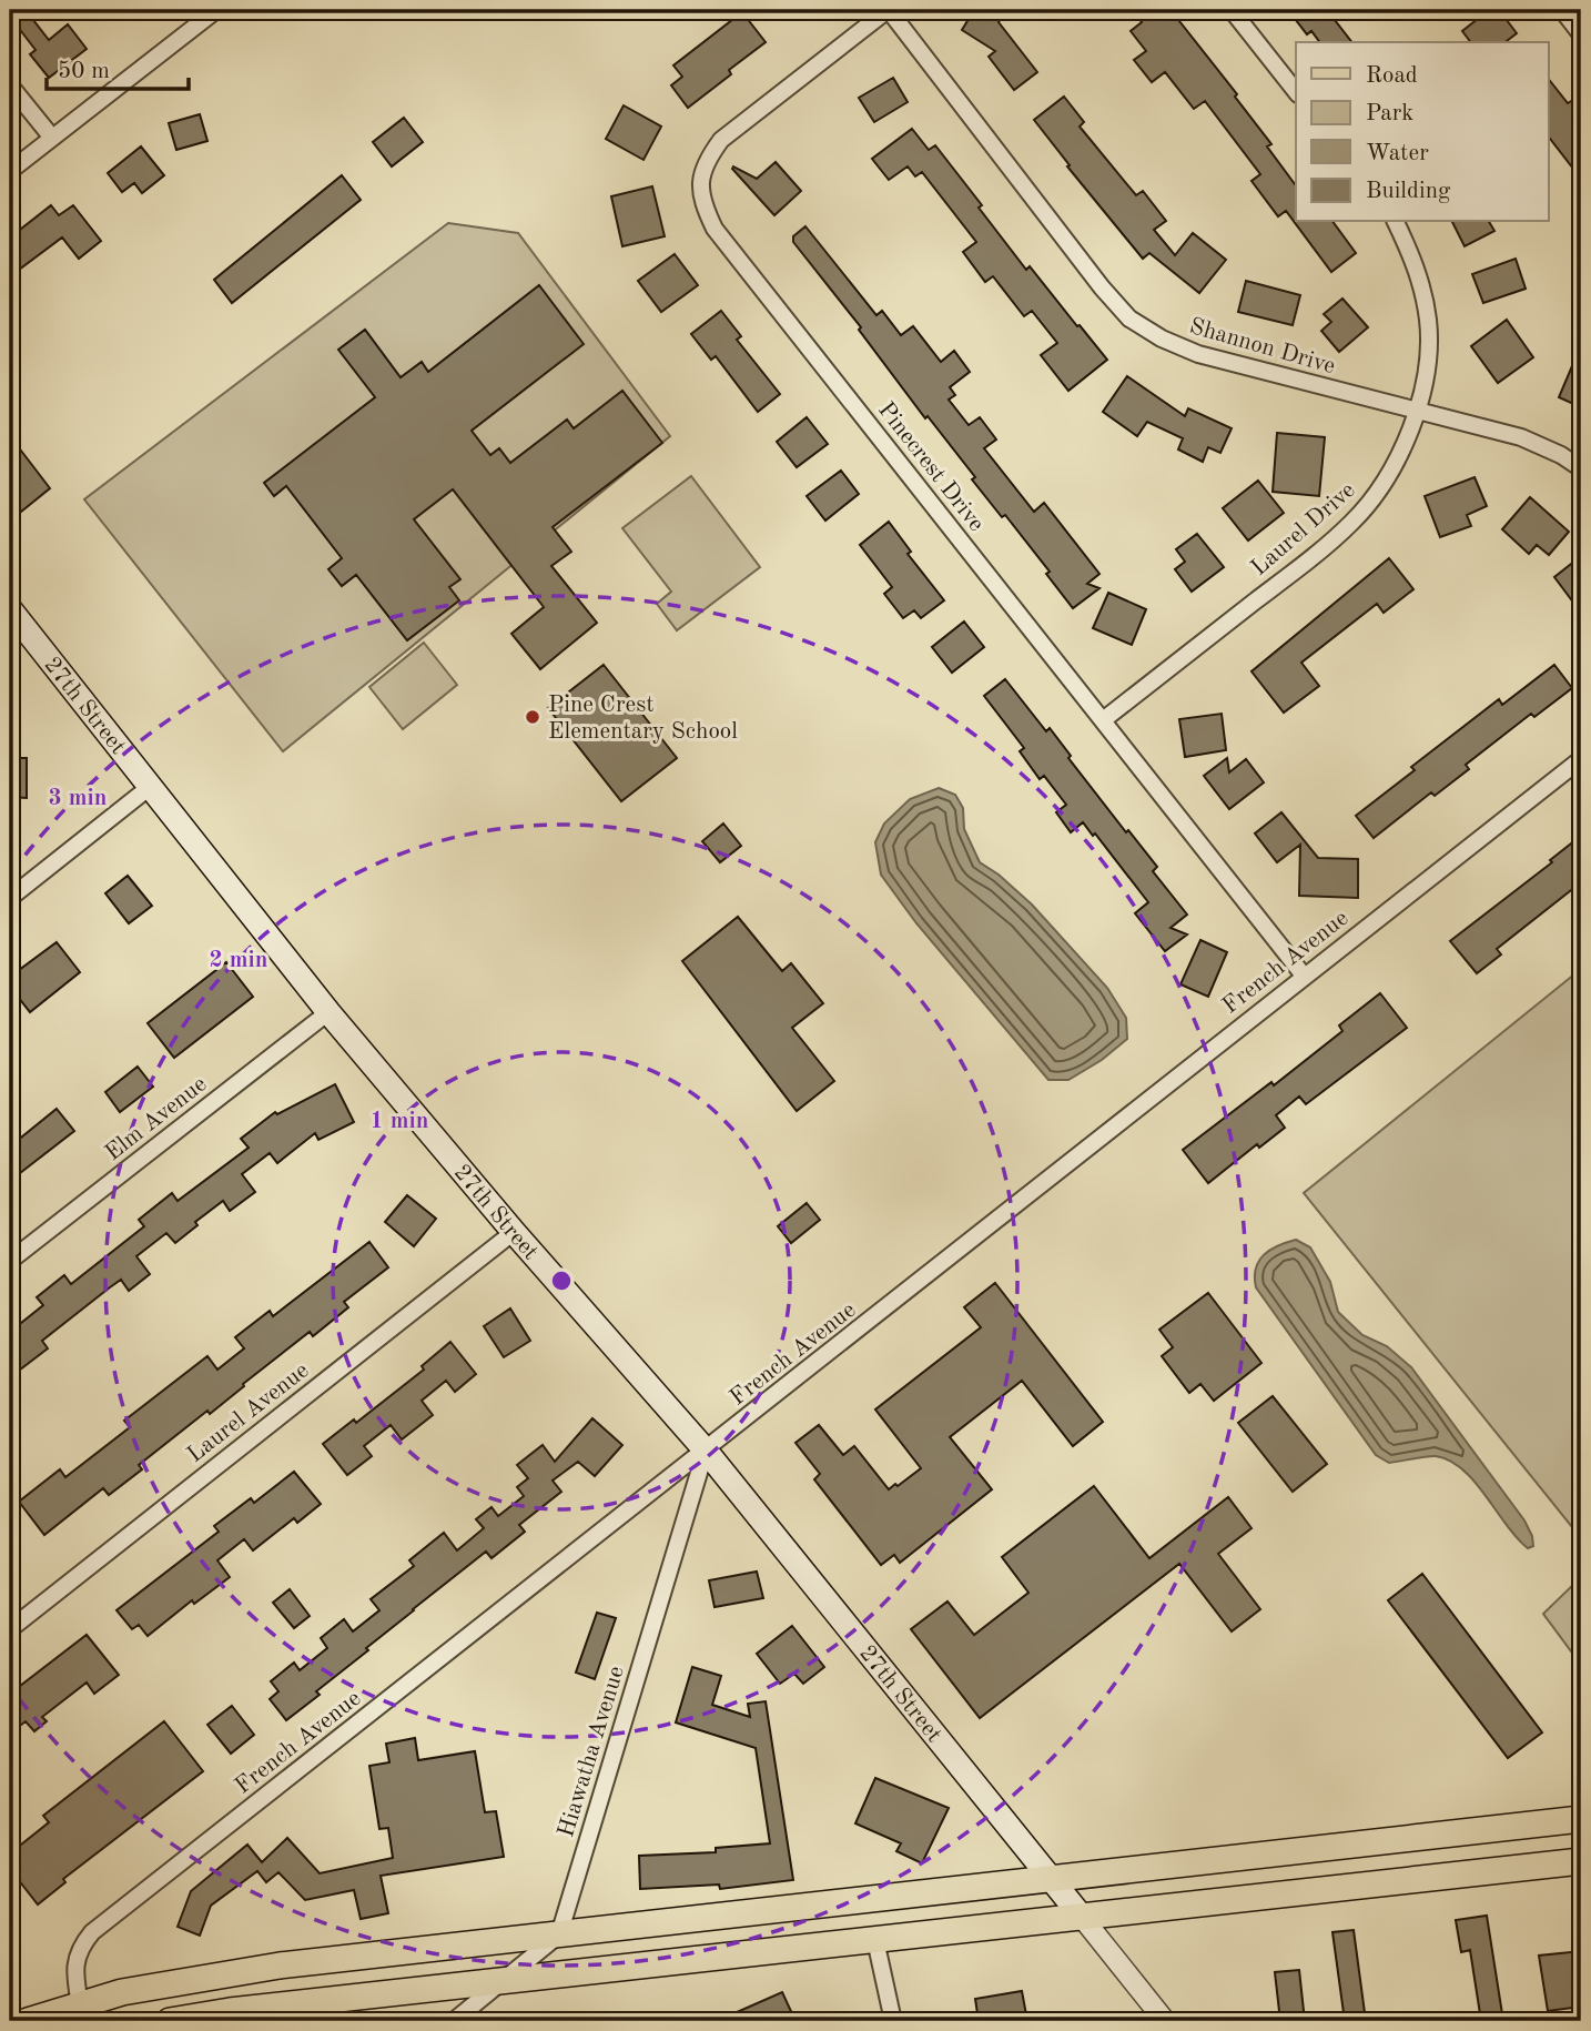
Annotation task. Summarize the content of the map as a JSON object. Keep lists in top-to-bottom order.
{
  "streets": {
    "main road": ["27th Street"],
    "street": [
      "Shannon Drive",
      "Pinecrest Drive",
      "Laurel Drive",
      "French Avenue",
      "Elm Avenue",
      "Laurel Avenue",
      "Hiawatha Avenue"
    ]
  },
  "crossings": [
    ["Shannon Drive", "Pinecrest Drive"],
    ["Shannon Drive", "Laurel Drive"],
    ["Pinecrest Drive", "Laurel Drive"],
    ["Pinecrest Drive", "French Avenue"],
    ["27th Street", "French Avenue"],
    ["27th Street", "Elm Avenue"],
    ["27th Street", "Laurel Avenue"],
    ["27th Street", "Hiawatha Avenue"],
    ["French Avenue", "Hiawatha Avenue"]
  ],
  "places": ["Pine Crest Elementary School"],
  "legend": [
    "Road",
    "Park",
    "Water",
    "Building"
  ],
  "scale_bar": "50 m",
  "rings": ["3 min", "2 min", "1 min"]
}
